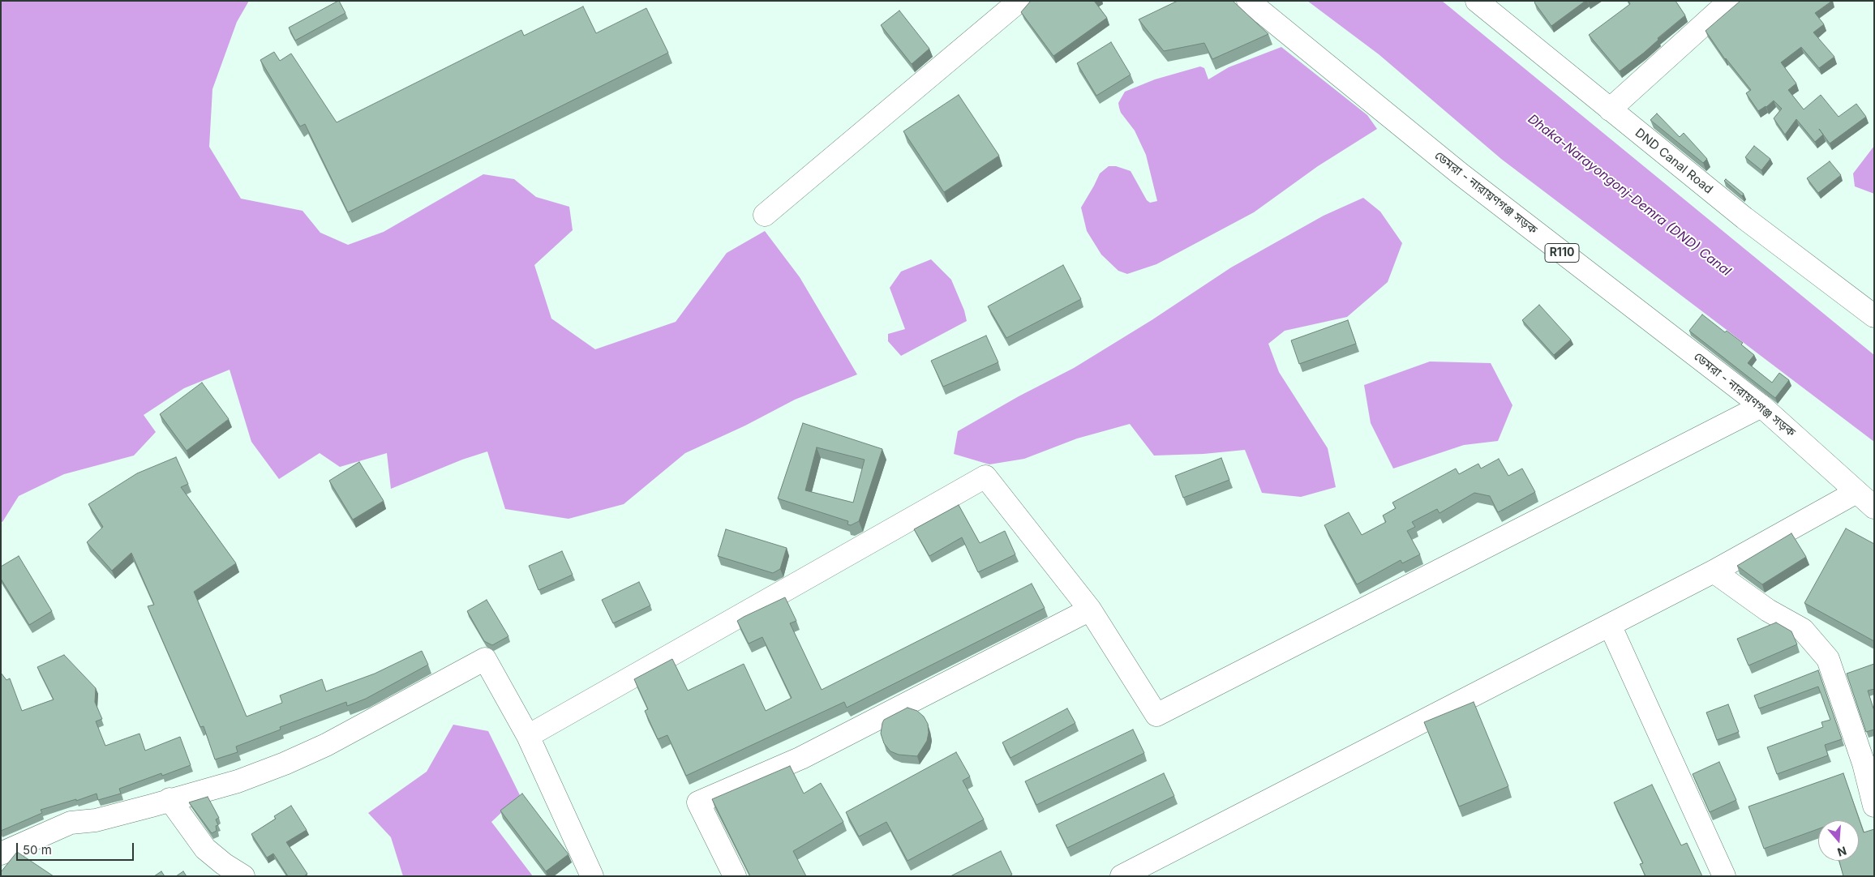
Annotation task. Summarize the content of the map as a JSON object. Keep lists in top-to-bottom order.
{
  "streets": {
    "street": ["DND Canal Road", "ডেমরা - নারায়ণগঞ্জ সড়ক", "R110"]
  },
  "water": ["Dhaka-Narayongonj-Demra (DND) Canal"],
  "scale_bar": "50 m",
  "north": "bottom"
}
